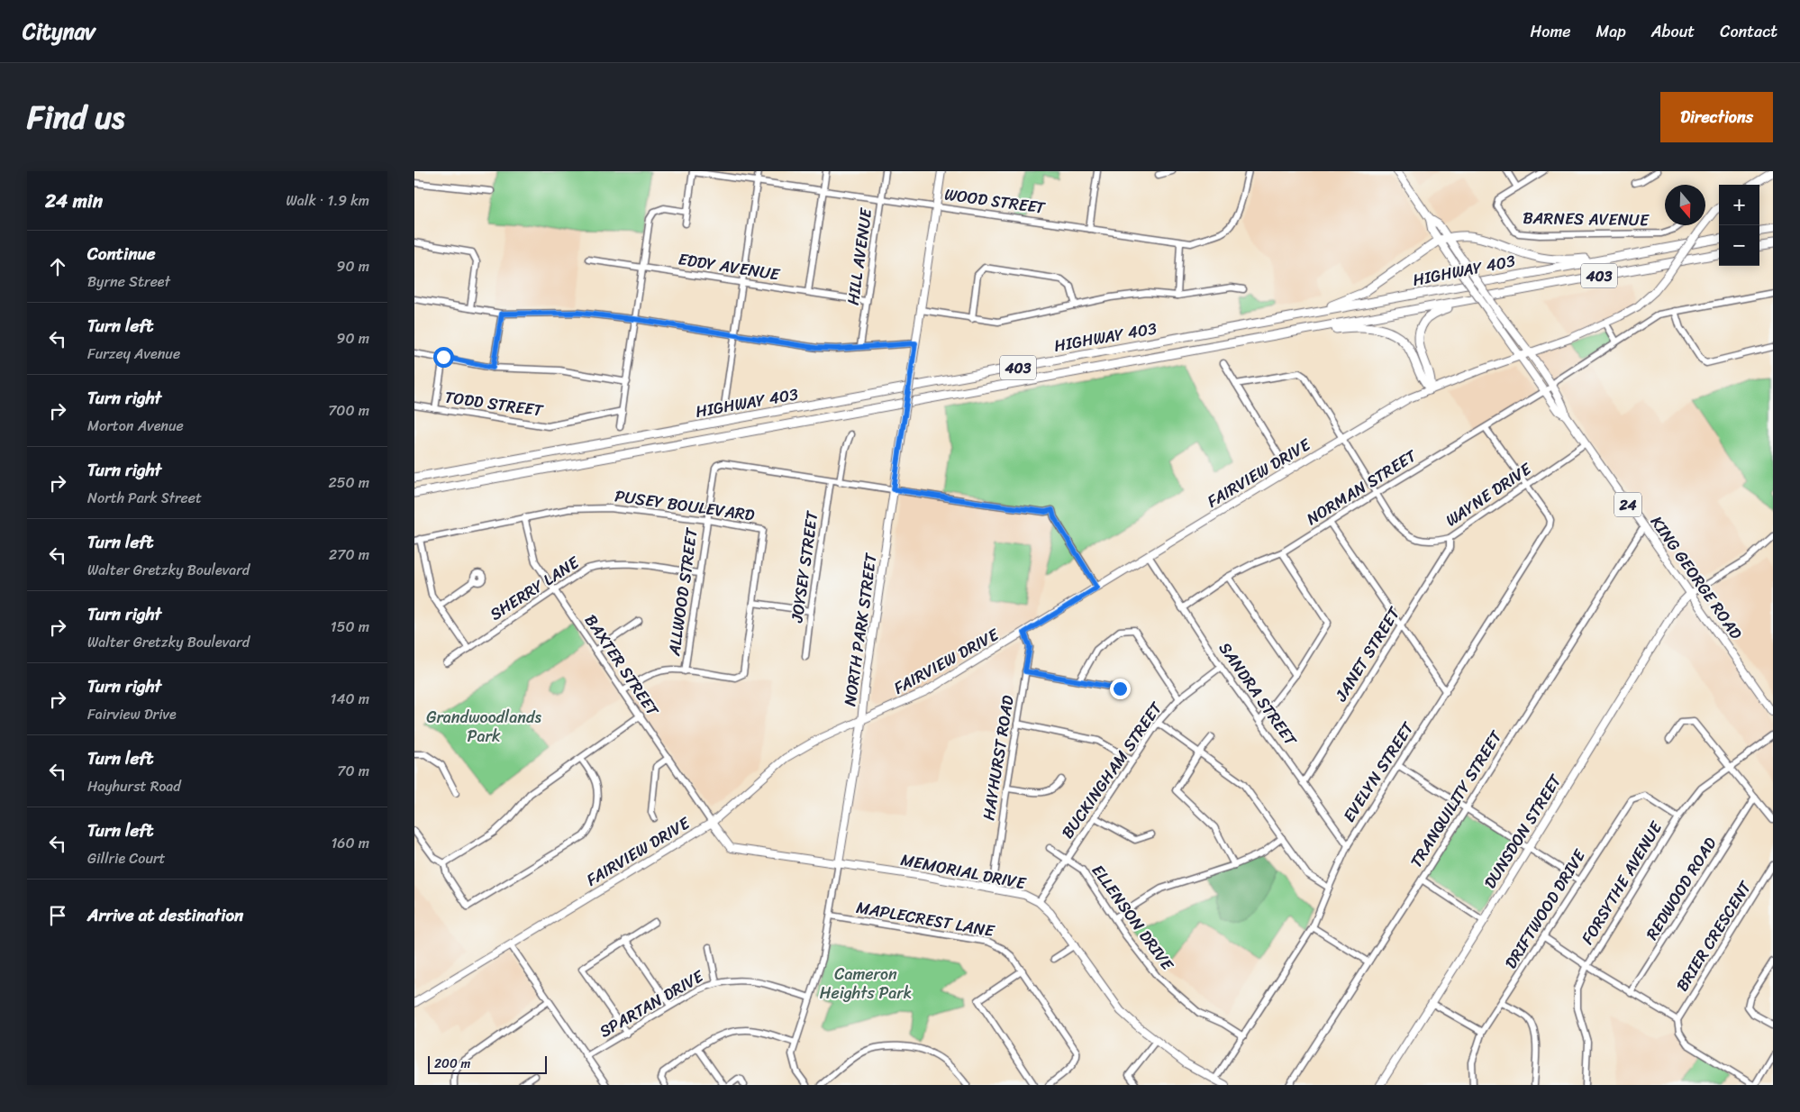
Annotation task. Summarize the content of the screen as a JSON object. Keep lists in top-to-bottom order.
{
  "streets": {
    "highway": ["HIGHWAY 403", "403"],
    "main road": [
      "FAIRVIEW DRIVE",
      "24",
      "KING GEORGE ROAD",
      "NORTH PARK STREET",
      "DUNSDON STREET",
      "MEMORIAL DRIVE"
    ],
    "street": [
      "WOOD STREET",
      "BARNES AVENUE",
      "HILL AVENUE",
      "EDDY AVENUE",
      "TODD STREET",
      "NORMAN STREET",
      "WAYNE DRIVE",
      "PUSEY BOULEVARD",
      "JOYSEY STREET",
      "SHERRY LANE",
      "ALLWOOD STREET",
      "JANET STREET",
      "BAXTER STREET",
      "SANDRA STREET",
      "HAYHURST ROAD",
      "BUCKINGHAM STREET",
      "EVELYN STREET",
      "TRANQUILITY STREET",
      "FORSYTHE AVENUE",
      "REDWOOD ROAD",
      "DRIFTWOOD DRIVE",
      "ELLENSON DRIVE",
      "MAPLECREST LANE",
      "BRIER CRESCENT",
      "SPARTAN DRIVE"
    ]
  },
  "crossings": [
    ["WOOD STREET", "HILL AVENUE"],
    ["WOOD STREET", "NORTH PARK STREET"],
    ["HILL AVENUE", "EDDY AVENUE"],
    ["FAIRVIEW DRIVE", "WAYNE DRIVE"],
    ["FAIRVIEW DRIVE", "KING GEORGE ROAD"],
    ["FAIRVIEW DRIVE", "NORTH PARK STREET"],
    ["FAIRVIEW DRIVE", "BAXTER STREET"],
    ["FAIRVIEW DRIVE", "SANDRA STREET"],
    ["FAIRVIEW DRIVE", "HAYHURST ROAD"],
    ["FAIRVIEW DRIVE", "MEMORIAL DRIVE"],
    ["NORMAN STREET", "WAYNE DRIVE"],
    ["NORMAN STREET", "KING GEORGE ROAD"],
    ["NORMAN STREET", "SANDRA STREET"],
    ["NORMAN STREET", "EVELYN STREET"],
    ["WAYNE DRIVE", "KING GEORGE ROAD"],
    ["WAYNE DRIVE", "JANET STREET"],
    ["WAYNE DRIVE", "EVELYN STREET"],
    ["PUSEY BOULEVARD", "ALLWOOD STREET"],
    ["PUSEY BOULEVARD", "BAXTER STREET"],
    ["JOYSEY STREET", "ALLWOOD STREET"],
    ["KING GEORGE ROAD", "TRANQUILITY STREET"],
    ["KING GEORGE ROAD", "DUNSDON STREET"],
    ["SHERRY LANE", "ALLWOOD STREET"],
    ["SHERRY LANE", "BAXTER STREET"],
    ["NORTH PARK STREET", "MEMORIAL DRIVE"],
    ["NORTH PARK STREET", "MAPLECREST LANE"],
    ["NORTH PARK STREET", "SPARTAN DRIVE"],
    ["JANET STREET", "SANDRA STREET"],
    ["BAXTER STREET", "MEMORIAL DRIVE"],
    ["SANDRA STREET", "BUCKINGHAM STREET"],
    ["SANDRA STREET", "EVELYN STREET"],
    ["HAYHURST ROAD", "MEMORIAL DRIVE"],
    ["BUCKINGHAM STREET", "MEMORIAL DRIVE"],
    ["BUCKINGHAM STREET", "ELLENSON DRIVE"],
    ["EVELYN STREET", "MEMORIAL DRIVE"],
    ["EVELYN STREET", "ELLENSON DRIVE"],
    ["FORSYTHE AVENUE", "DRIFTWOOD DRIVE"]
  ],
  "parks": ["Grandwoodlands Park", "Cameron Heights Park"],
  "scale_bar": "200 m",
  "north": "bottom",
  "page": {
    "header": "Citynav",
    "nav": [
      "Home",
      "Map",
      "About",
      "Contact"
    ],
    "title": "Find us",
    "buttons": "Directions",
    "heading": ["24 min", "Walk · 1.9 km"],
    "map_buttons": ["+", "−"],
    "list": [
      ["Continue", "Byrne Street", "90 m"],
      ["Turn left", "Furzey Avenue", "90 m"],
      ["Turn right", "Morton Avenue", "700 m"],
      ["Turn right", "North Park Street", "250 m"],
      ["Turn left", "Walter Gretzky Boulevard", "270 m"],
      ["Turn right", "Walter Gretzky Boulevard", "150 m"],
      ["Turn right", "Fairview Drive", "140 m"],
      ["Turn left", "Hayhurst Road", "70 m"],
      ["Turn left", "Gillrie Court", "160 m"],
      "Arrive at destination"
    ],
    "scale": "200 m"
  }
}
